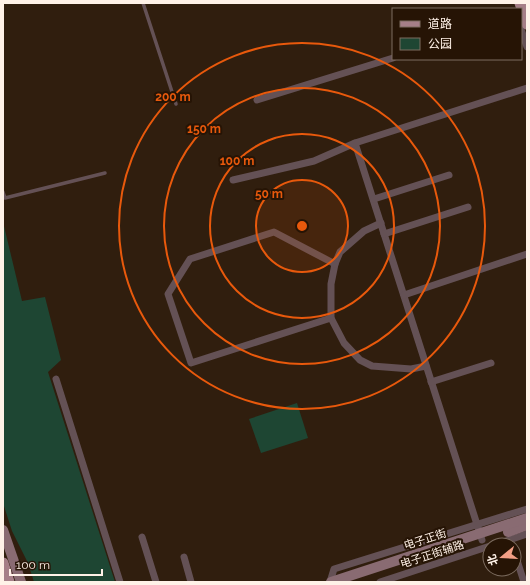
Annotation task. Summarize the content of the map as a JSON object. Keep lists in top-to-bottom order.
{
  "streets": {
    "main road": ["电子正街"],
    "street": ["电子正街辅路"]
  },
  "crossings": [
    ["电子正街", "电子正街辅路"]
  ],
  "legend": ["道路", "公园"],
  "scale_bar": "100 m",
  "north": "left",
  "rings": [
    "200 m",
    "150 m",
    "100 m",
    "50 m"
  ]
}
